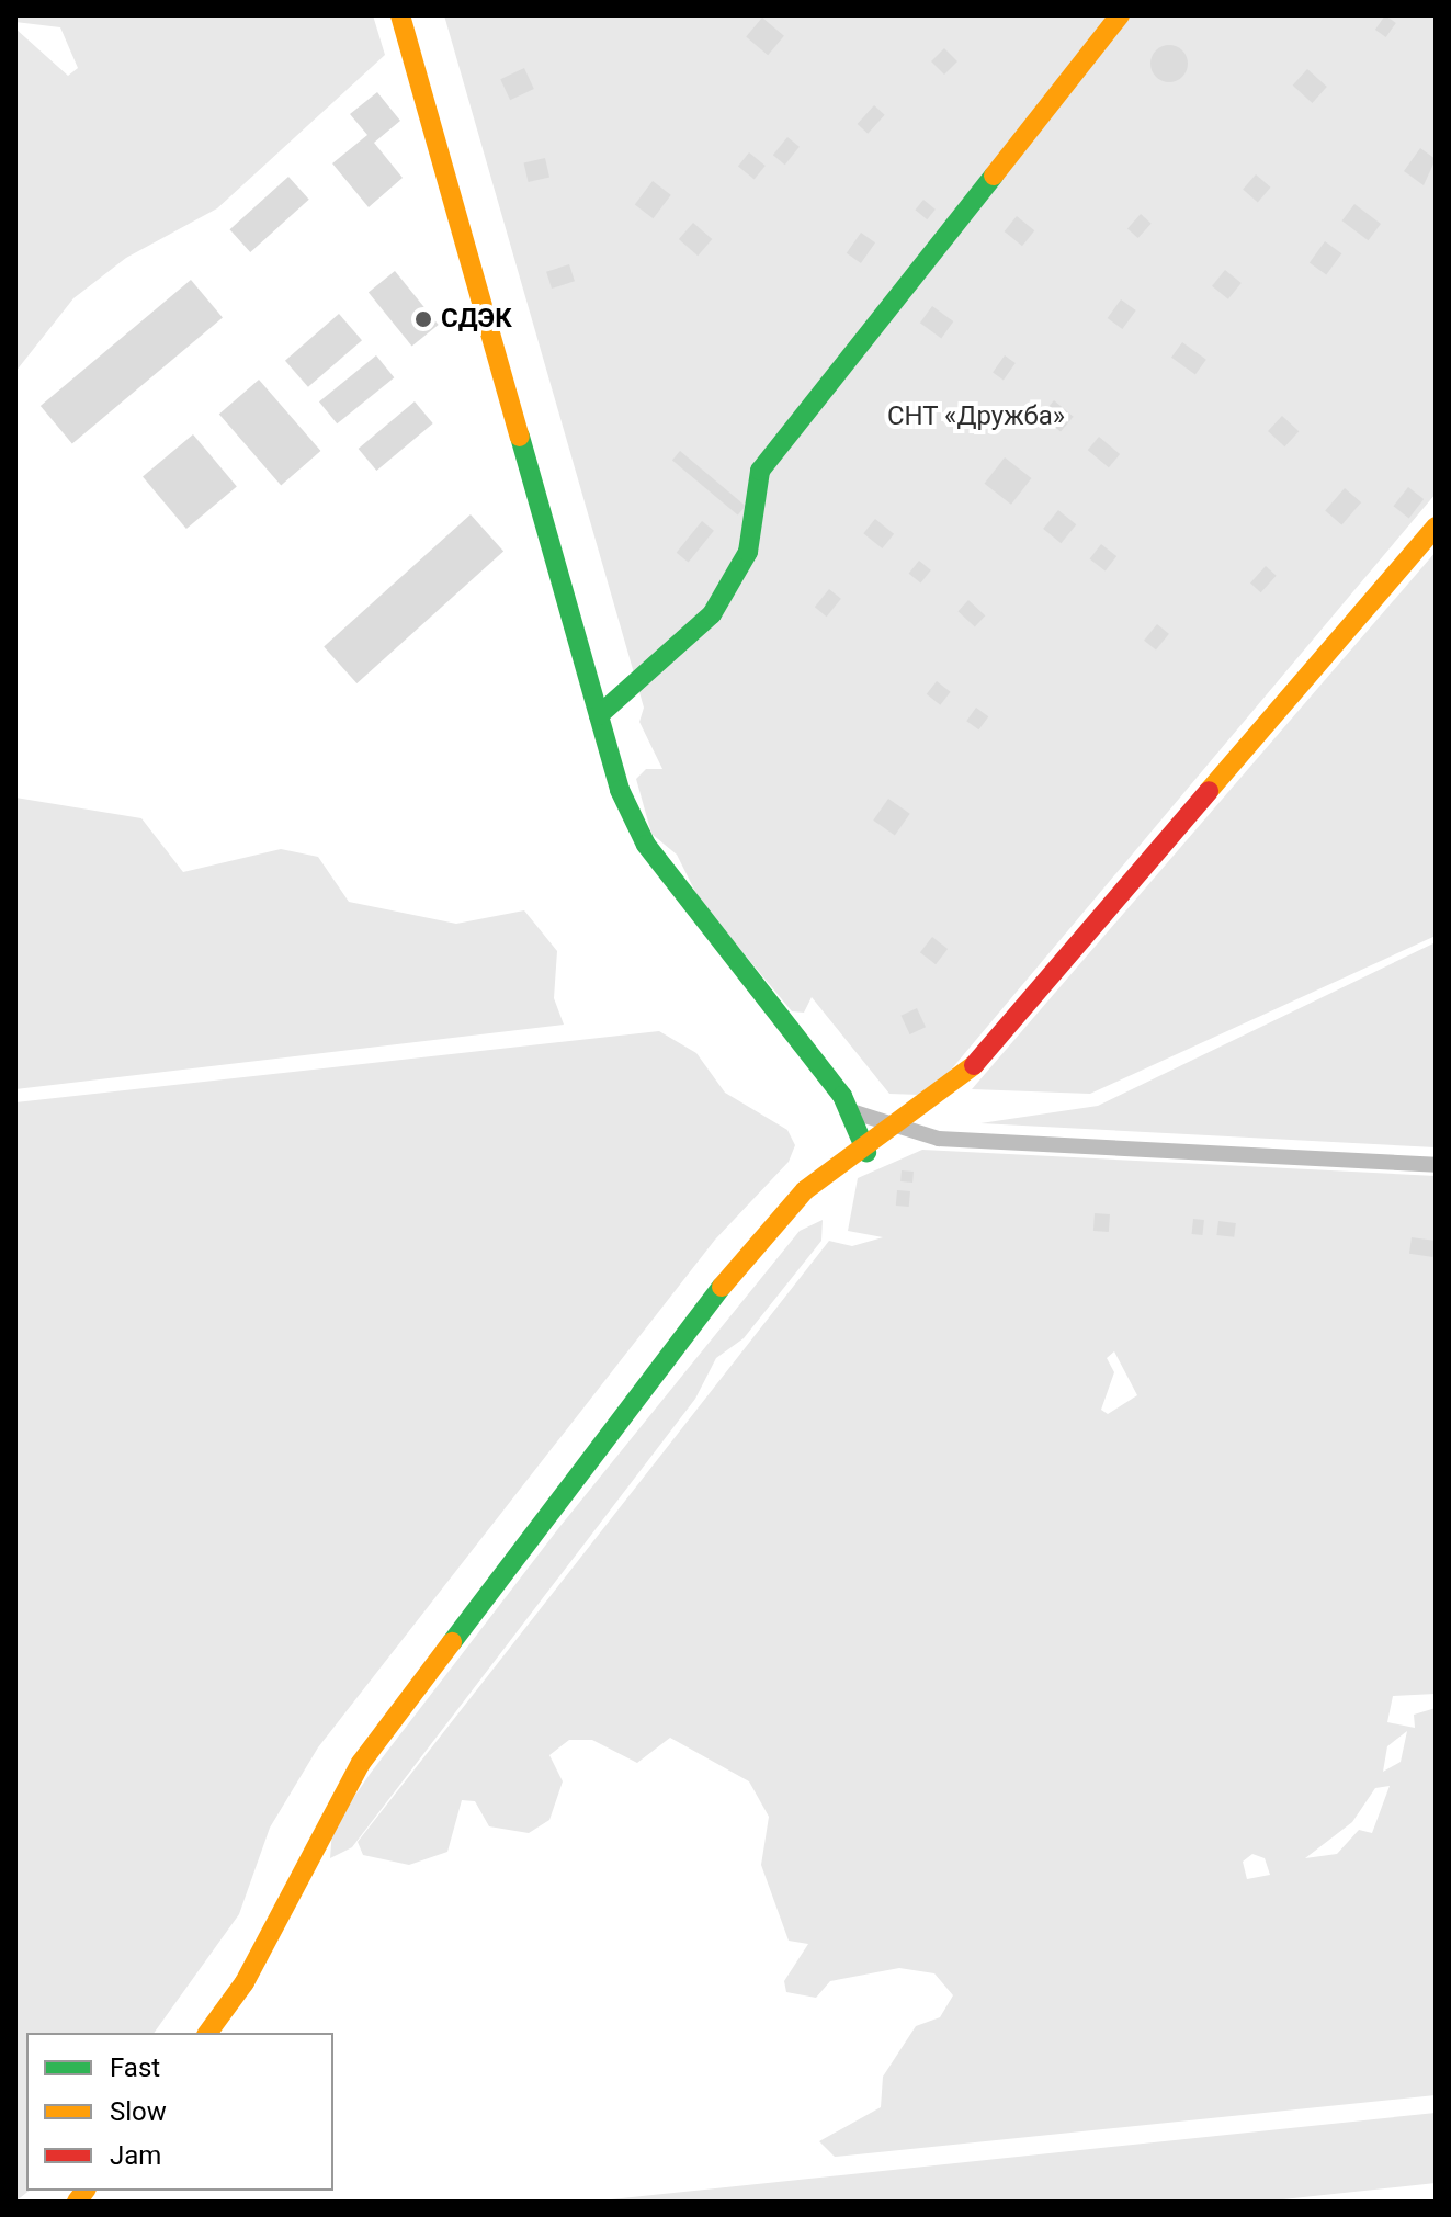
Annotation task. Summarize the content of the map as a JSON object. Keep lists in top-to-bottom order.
{
  "parks": ["СНТ «Дружба»"],
  "places": ["СДЭК"],
  "legend": ["Fast", "Slow", "Jam"]
}
